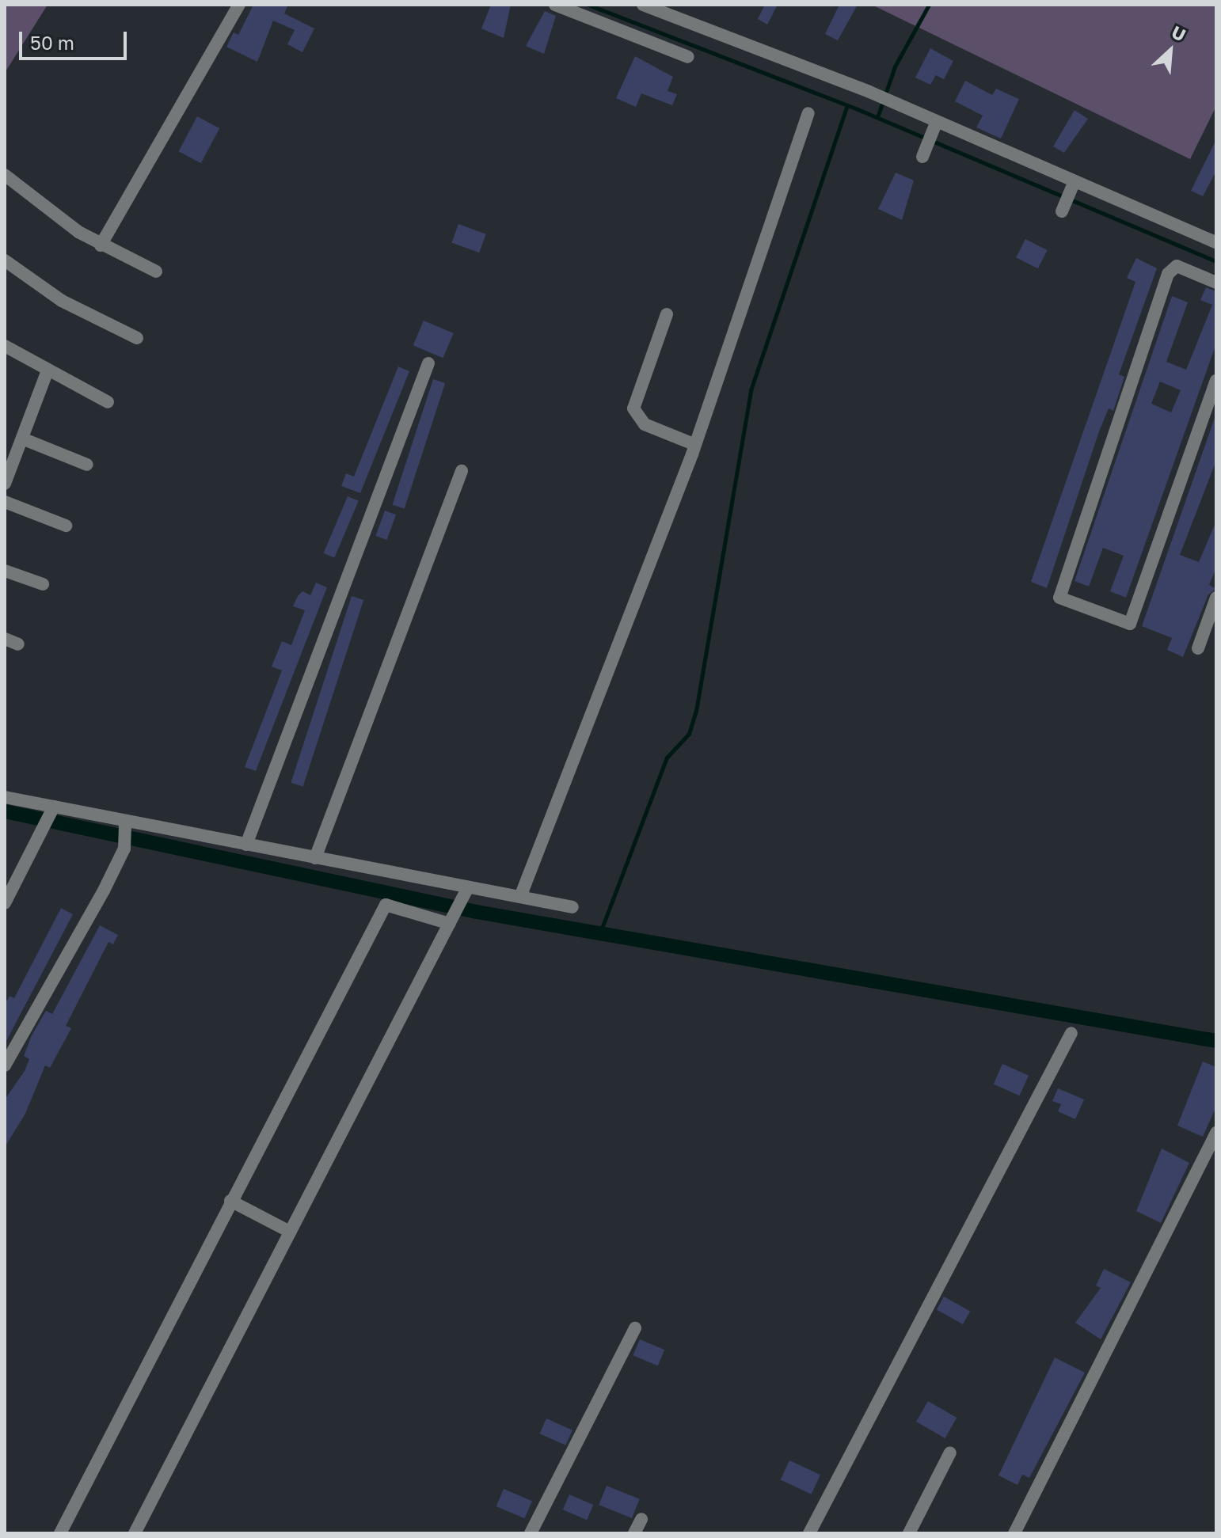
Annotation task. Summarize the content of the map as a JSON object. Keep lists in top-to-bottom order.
{
  "scale_bar": "50 m",
  "north": "top right"
}
